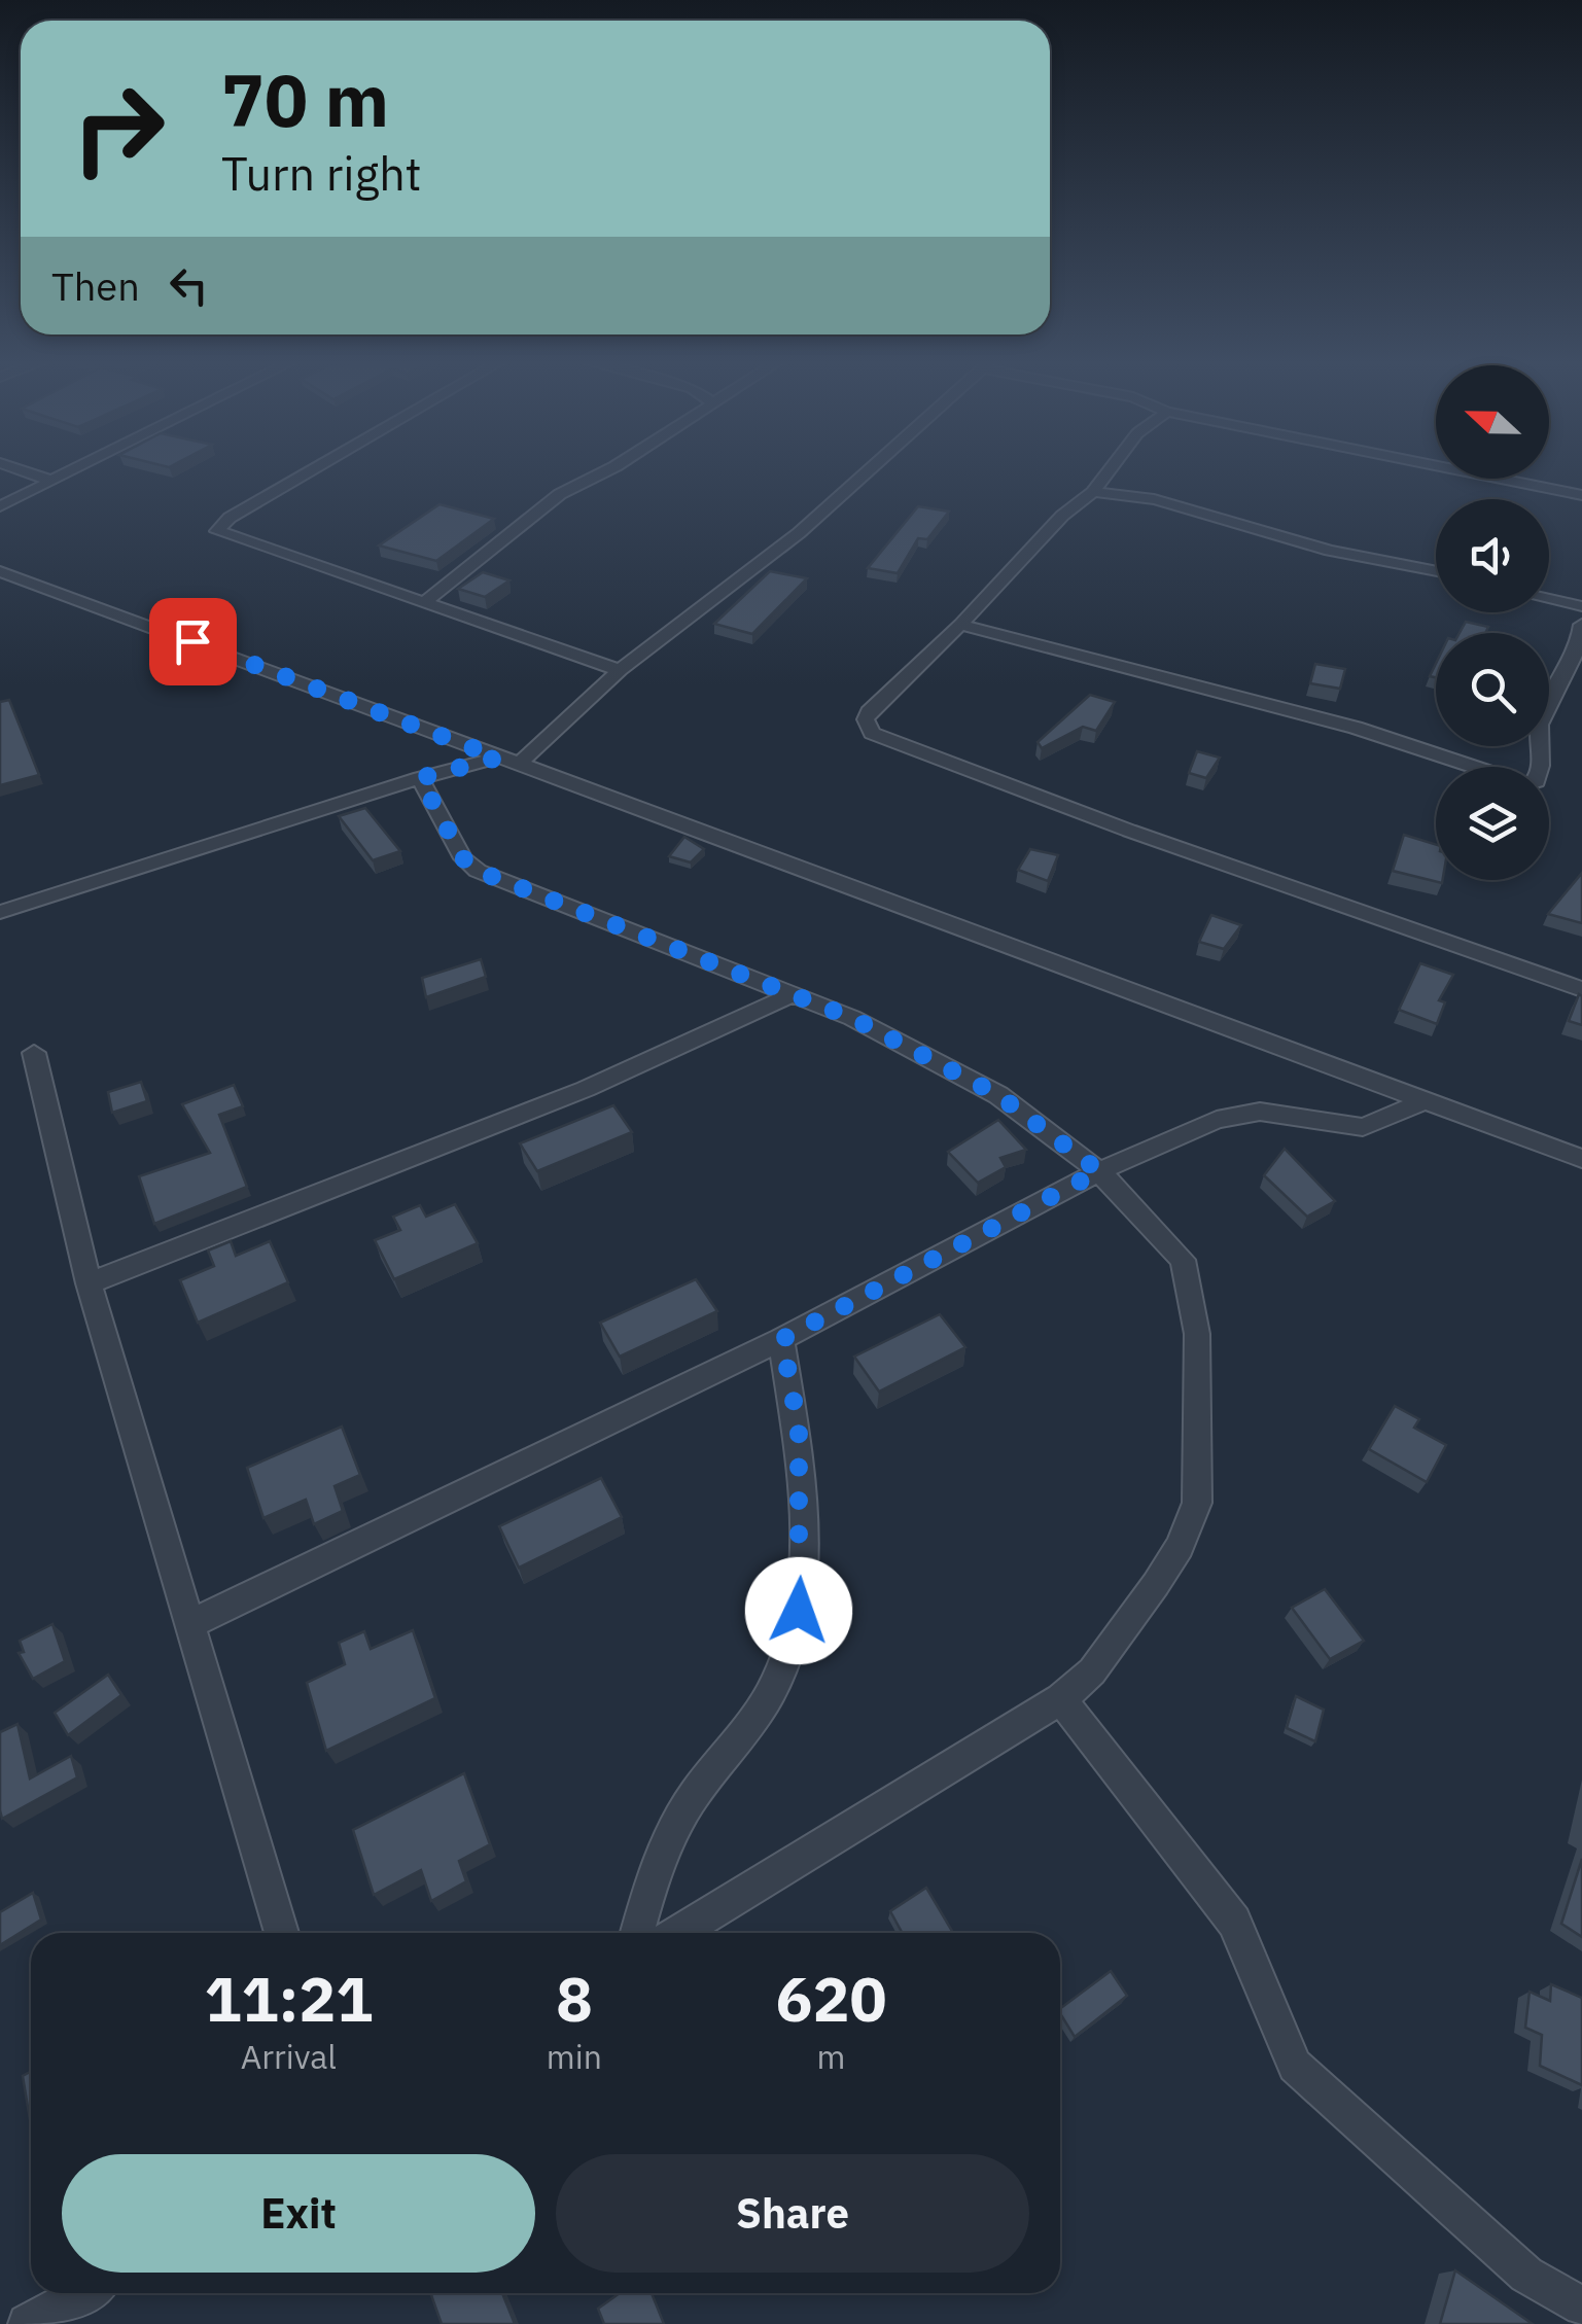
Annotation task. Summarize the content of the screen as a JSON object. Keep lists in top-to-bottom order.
{
  "north": "left",
  "page": {
    "turn": ["70 m", "Turn right"],
    "then": "Then",
    "eta": [
      "11:21",
      "Arrival",
      "8",
      "min",
      "620",
      "m"
    ],
    "buttons": ["Exit", "Share"]
  }
}
